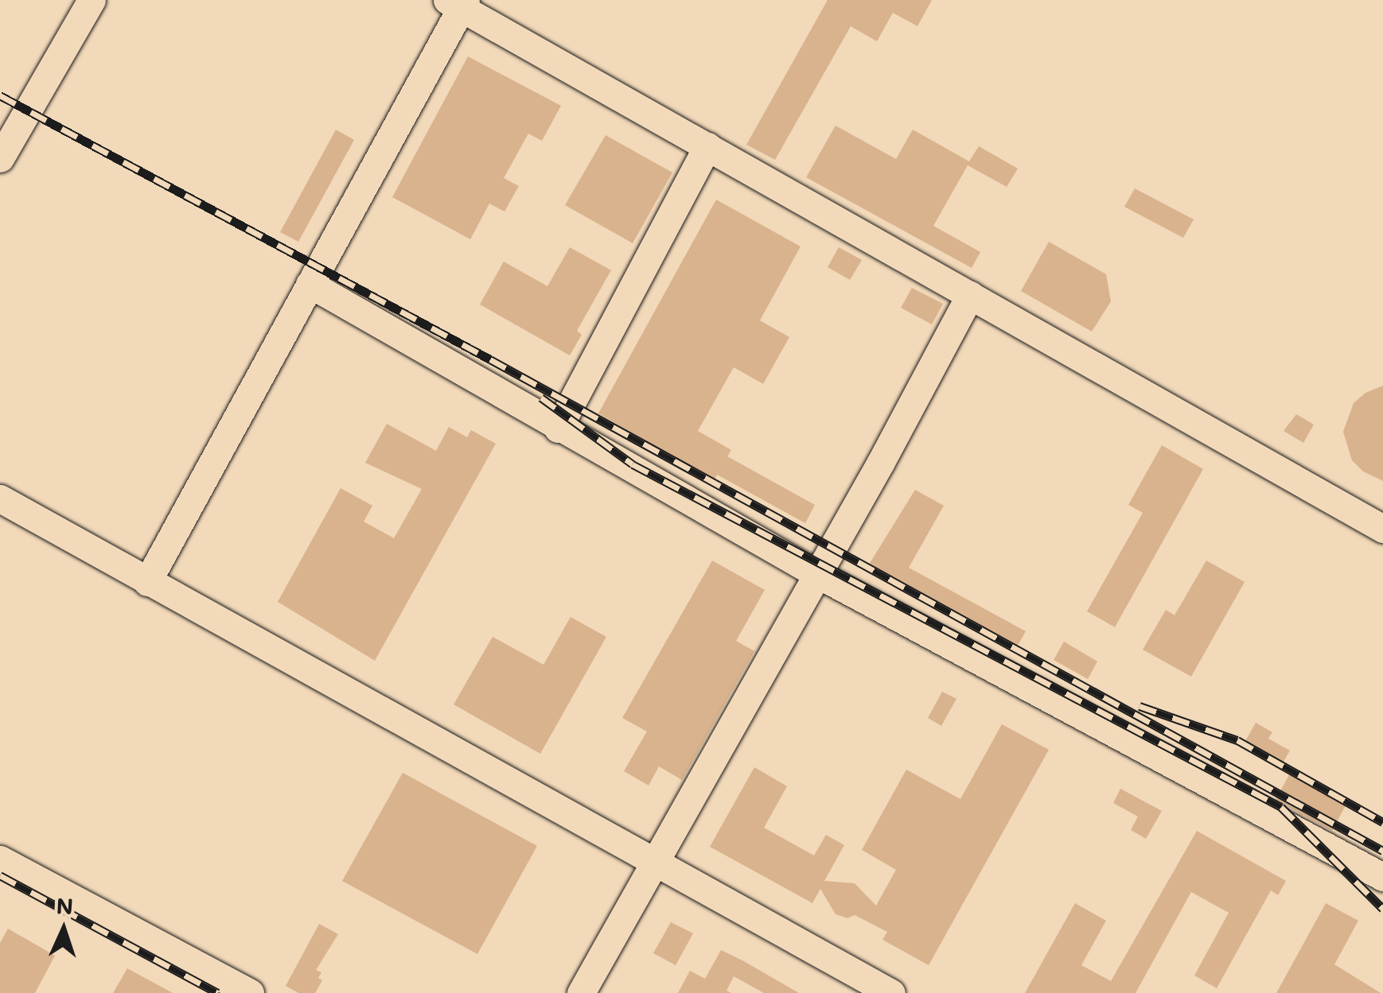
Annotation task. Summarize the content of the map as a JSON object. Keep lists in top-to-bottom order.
{
  "north": "top"
}
